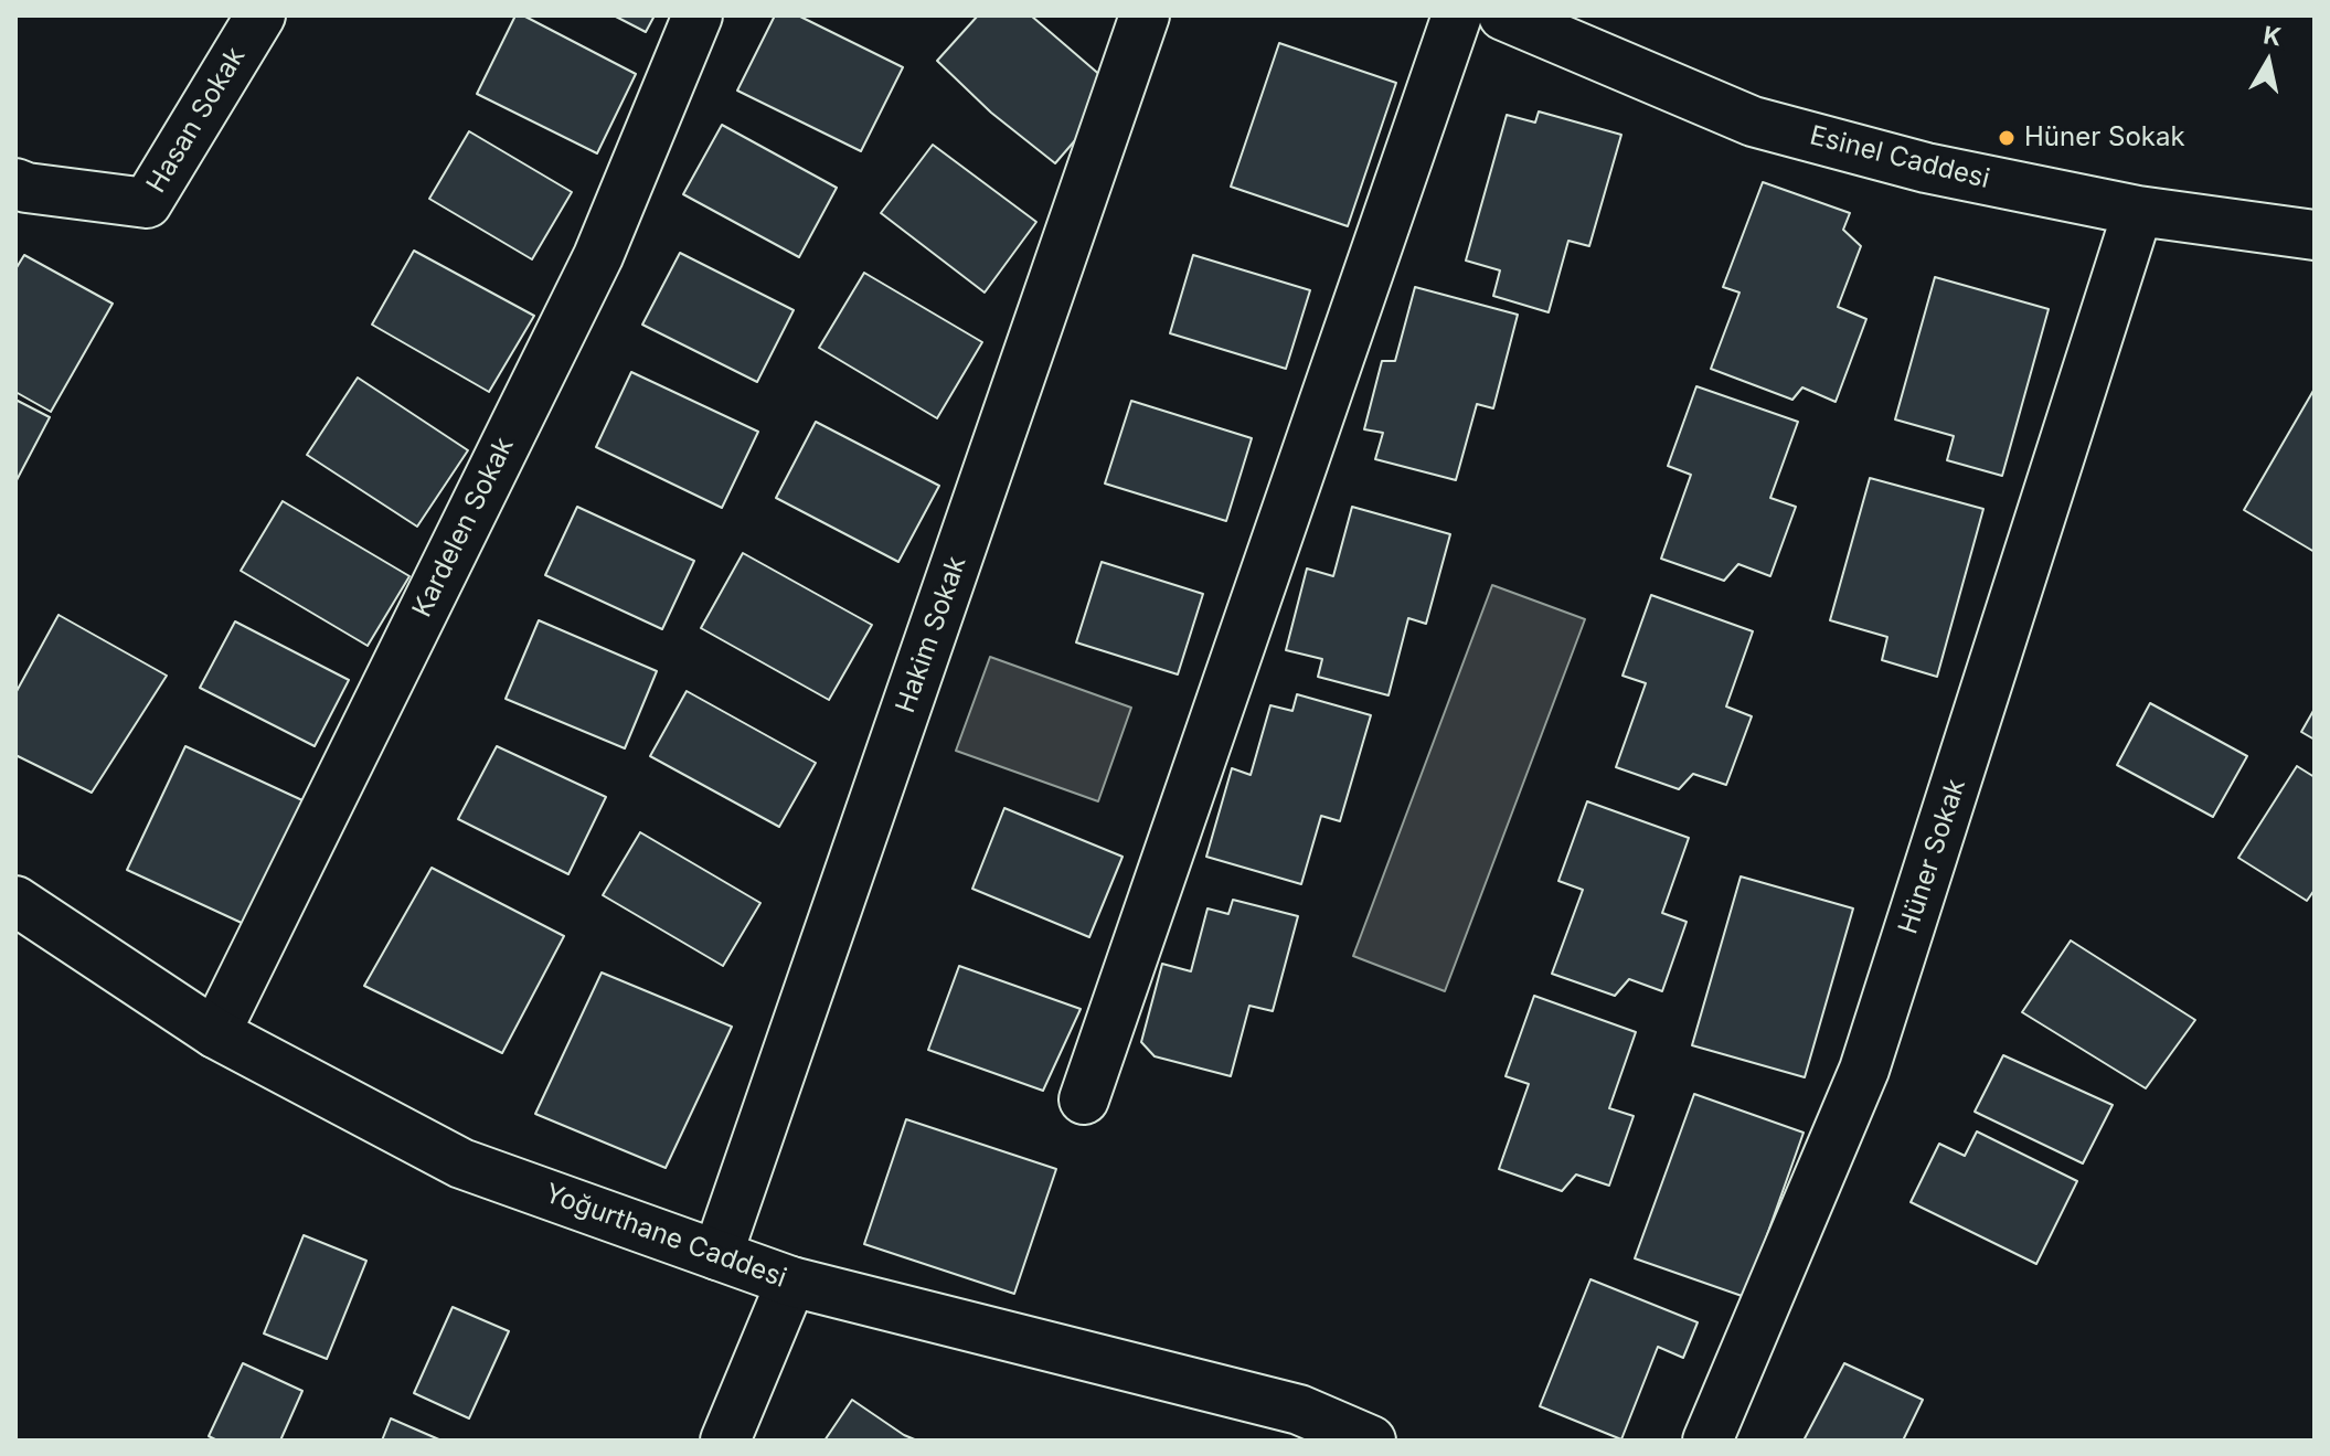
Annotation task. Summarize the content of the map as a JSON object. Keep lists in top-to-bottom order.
{
  "streets": {
    "street": [
      "Hasan Sokak",
      "Esinel Caddesi",
      "Kardelen Sokak",
      "Hakim Sokak",
      "Hüner Sokak",
      "Yoğurthane Caddesi"
    ]
  },
  "crossings": [
    ["Esinel Caddesi", "Hüner Sokak"],
    ["Kardelen Sokak", "Yoğurthane Caddesi"],
    ["Hakim Sokak", "Yoğurthane Caddesi"]
  ],
  "places": ["Hüner Sokak"],
  "north": "top"
}
